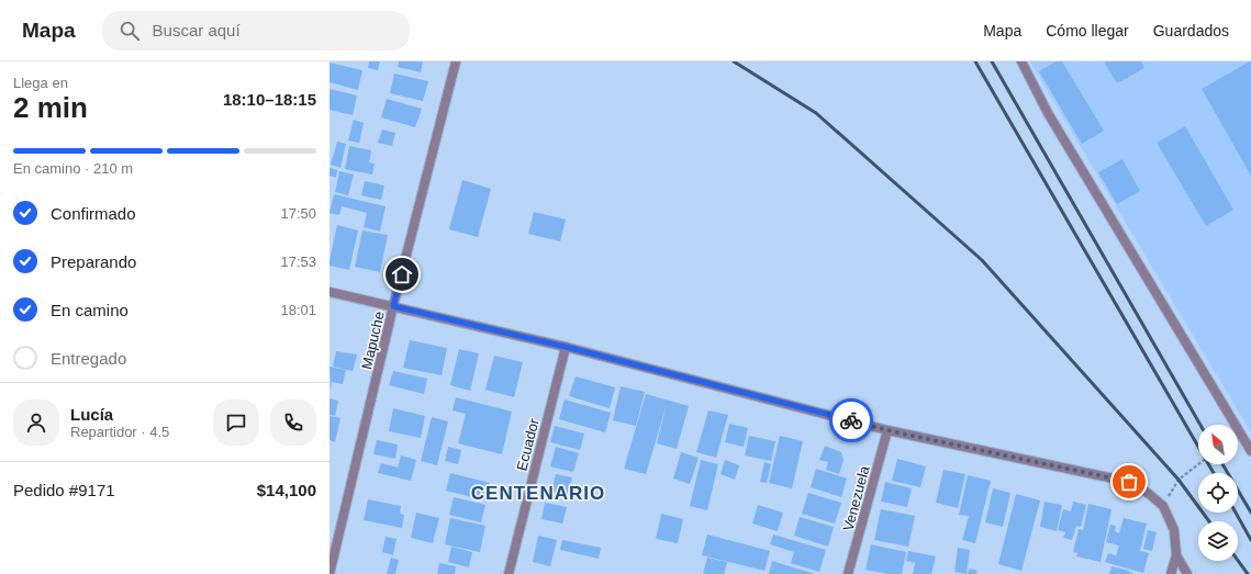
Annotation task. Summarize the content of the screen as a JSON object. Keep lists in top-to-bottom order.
{
  "streets": {
    "street": ["Mapuche", "Ecuador", "Venezuela"]
  },
  "districts": ["CENTENARIO"],
  "north": "top left",
  "page": {
    "header": "Mapa",
    "search": "Buscar aquí",
    "nav": ["Mapa", "Cómo llegar", "Guardados"],
    "heading": ["2 min", "Llega en", "18:10–18:15"],
    "panel": [
      "Lucía",
      "Repartidor · 4.5",
      "Pedido #9171",
      "$14,100"
    ],
    "bar": "En camino · 210 m",
    "list": [
      ["Confirmado", "17:50"],
      ["Preparando", "17:53"],
      ["En camino", "18:01"],
      "Entregado"
    ]
  }
}
